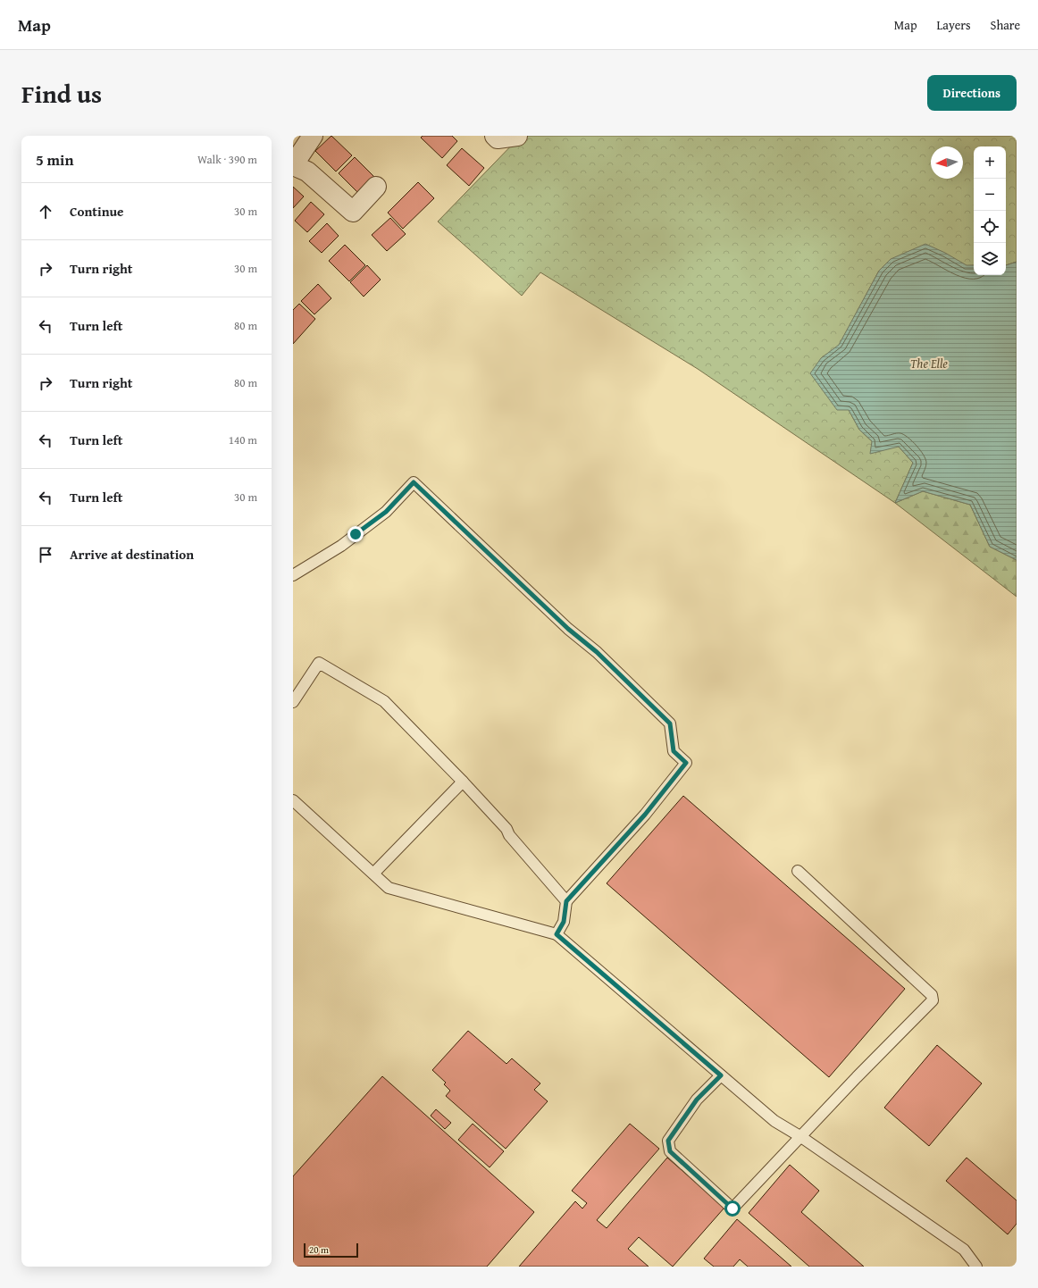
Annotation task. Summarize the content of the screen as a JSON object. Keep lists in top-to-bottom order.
{
  "water": ["The Elle"],
  "scale_bar": "20 m",
  "north": "left",
  "page": {
    "header": "Map",
    "nav": ["Map", "Layers", "Share"],
    "title": "Find us",
    "buttons": "Directions",
    "heading": ["5 min", "Walk · 390 m"],
    "map_buttons": ["+", "−"],
    "list": [
      ["Continue", "30 m"],
      ["Turn right", "30 m"],
      ["Turn left", "80 m"],
      ["Turn right", "80 m"],
      ["Turn left", "140 m"],
      ["Turn left", "30 m"],
      "Arrive at destination"
    ],
    "scale": "20 m"
  }
}
